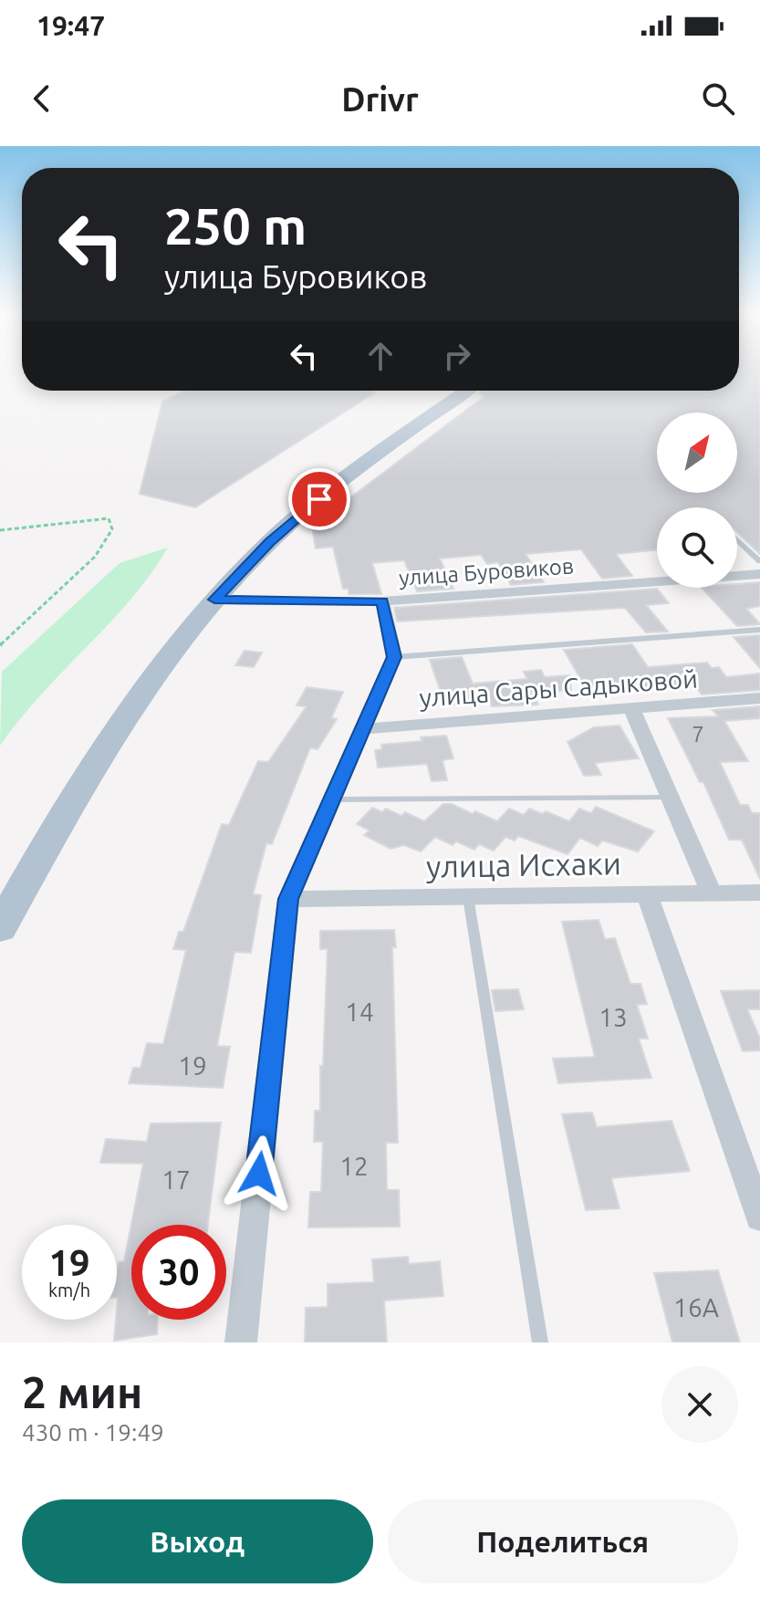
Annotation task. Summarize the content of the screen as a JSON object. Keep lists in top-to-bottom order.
{
  "streets": {
    "street": ["улица Буровиков", "улица Сары Садыковой", "улица Исхаки"]
  },
  "house_numbers": [
    "7",
    "14",
    "13",
    "19",
    "12",
    "17",
    "16А"
  ],
  "north": "top right",
  "page": {
    "status": "19:47",
    "header": "Drivr",
    "turn": ["250 m", "улица Буровиков"],
    "speed": "19 km/h",
    "limit": "30",
    "heading": ["2 мин", "430 m · 19:49"],
    "buttons": ["Выход", "Поделиться"]
  }
}
